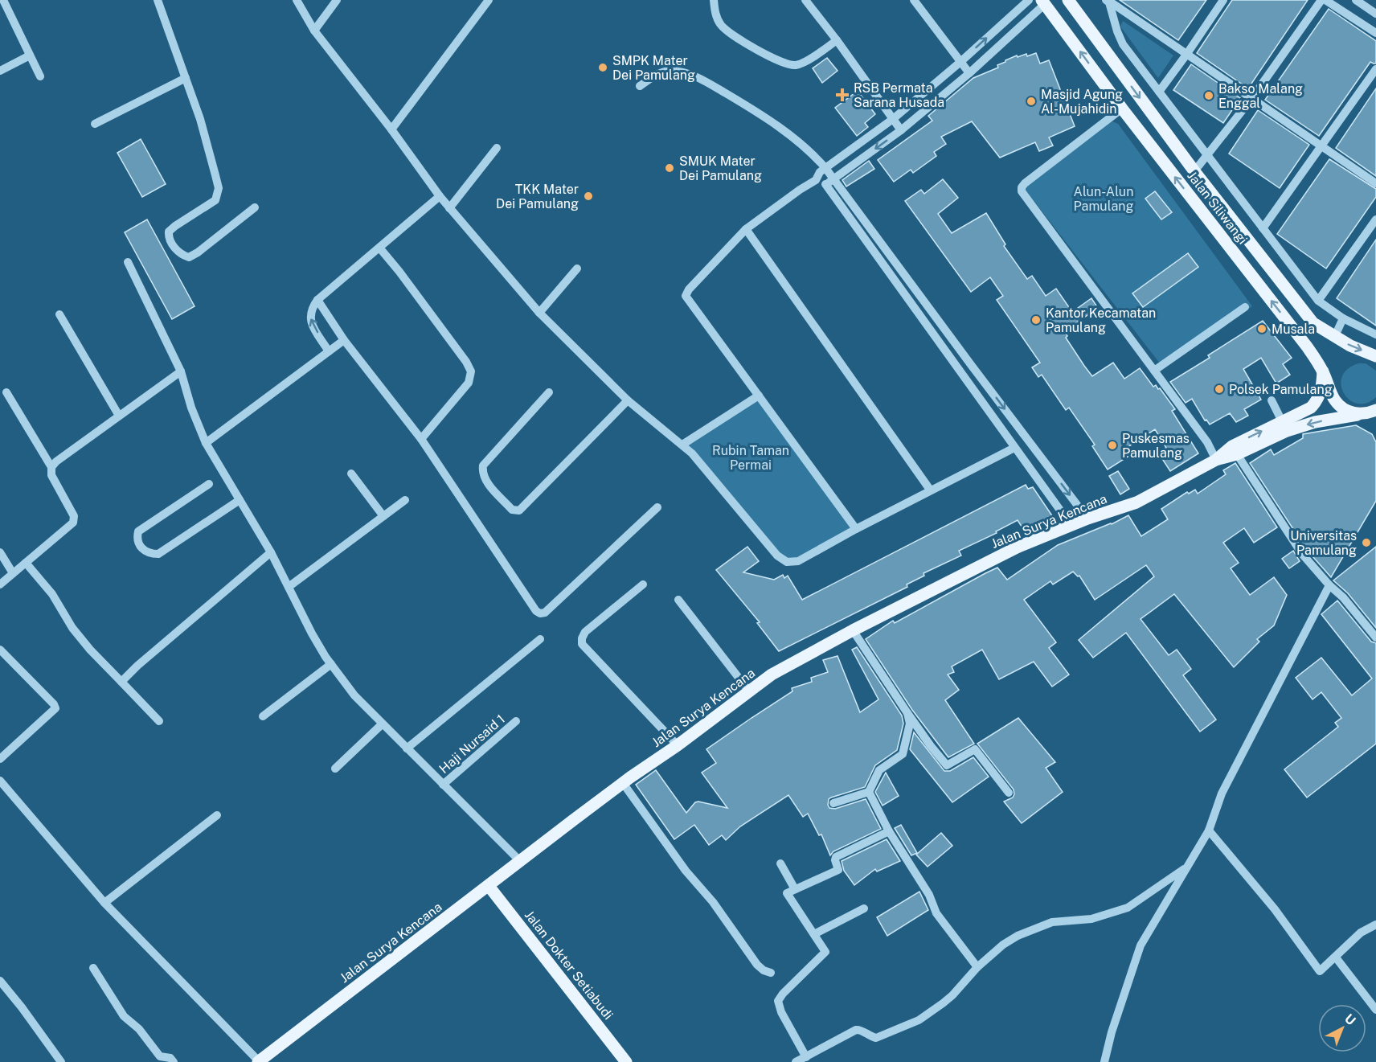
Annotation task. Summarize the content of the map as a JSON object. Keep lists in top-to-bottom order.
{
  "streets": {
    "main road": ["Jalan Siliwangi", "Jalan Surya Kencana", "Jalan Dokter Setiabudi"],
    "street": ["Haji Nursaid 1"]
  },
  "crossings": [
    ["Jalan Siliwangi", "Jalan Surya Kencana"],
    ["Jalan Surya Kencana", "Jalan Dokter Setiabudi"]
  ],
  "parks": ["Alun-Alun Pamulang", "Rubin Taman Permai"],
  "places": {
    "other": [
      "SMPK Mater Dei Pamulang",
      "Bakso Malang Enggal",
      "Masjid Agung Al-Mujahidin",
      "SMUK Mater Dei Pamulang",
      "TKK Mater Dei Pamulang",
      "Kantor Kecamatan Pamulang",
      "Musala",
      "Polsek Pamulang",
      "Puskesmas Pamulang",
      "Universitas Pamulang"
    ],
    "health": ["RSB Permata Sarana Husada"]
  },
  "north": "top right"
}
